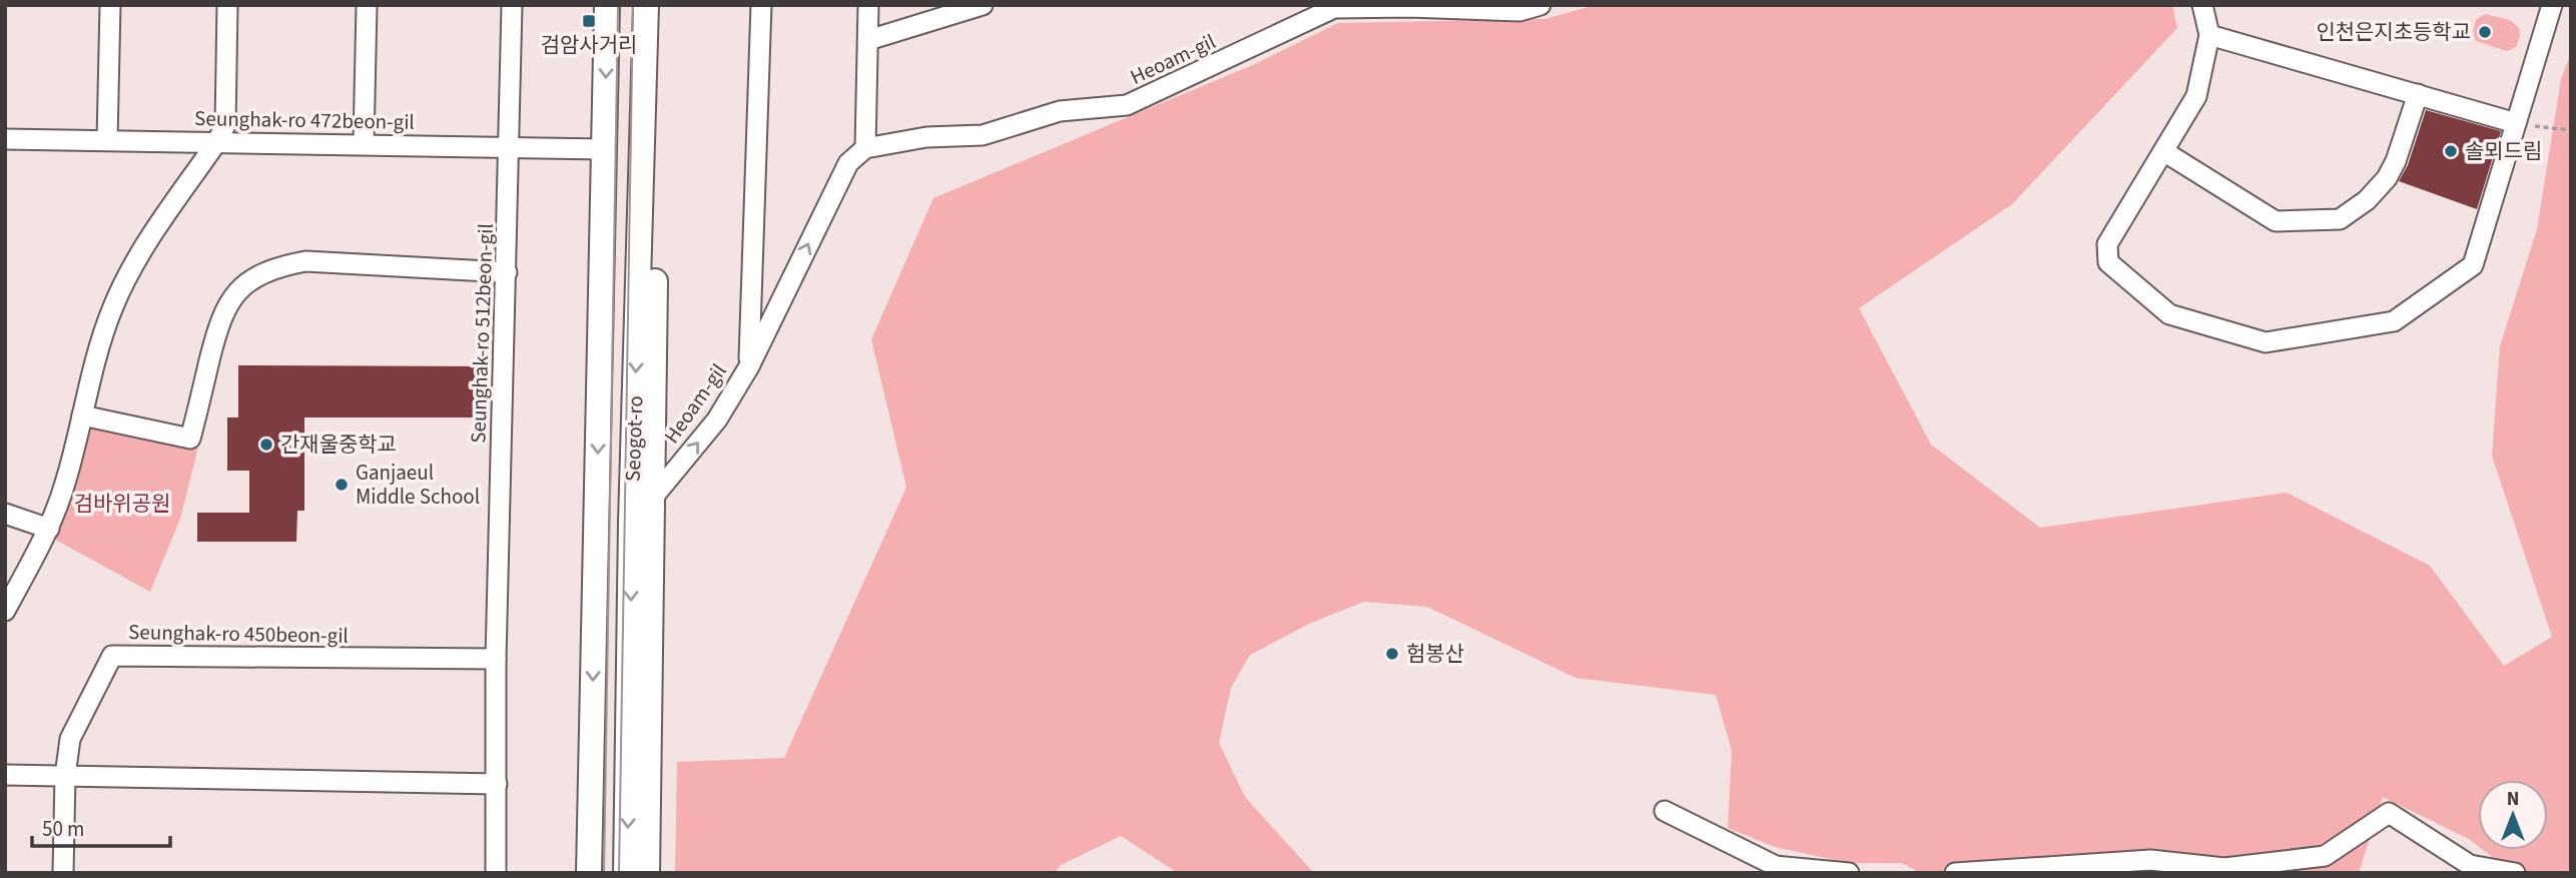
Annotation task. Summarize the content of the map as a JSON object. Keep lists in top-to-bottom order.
{
  "streets": {
    "main road": ["Seogot-ro"],
    "street": [
      "Heoam-gil",
      "Seunghak-ro 472beon-gil",
      "Seunghak-ro 512beon-gil",
      "Seunghak-ro 450beon-gil"
    ]
  },
  "crossings": [
    ["Heoam-gil", "Seogot-ro"],
    ["Seunghak-ro 472beon-gil", "Seunghak-ro 512beon-gil"],
    ["Seunghak-ro 472beon-gil", "Seogot-ro"],
    ["Seunghak-ro 512beon-gil", "Seunghak-ro 450beon-gil"]
  ],
  "parks": ["검바위공원"],
  "places": {
    "transit": ["검암사거리"],
    "other": [
      "인천은지초등학교",
      "솔뫼드림",
      "간재울중학교",
      "Ganjaeul Middle School",
      "험봉산"
    ]
  },
  "scale_bar": "50 m",
  "north": "top"
}
